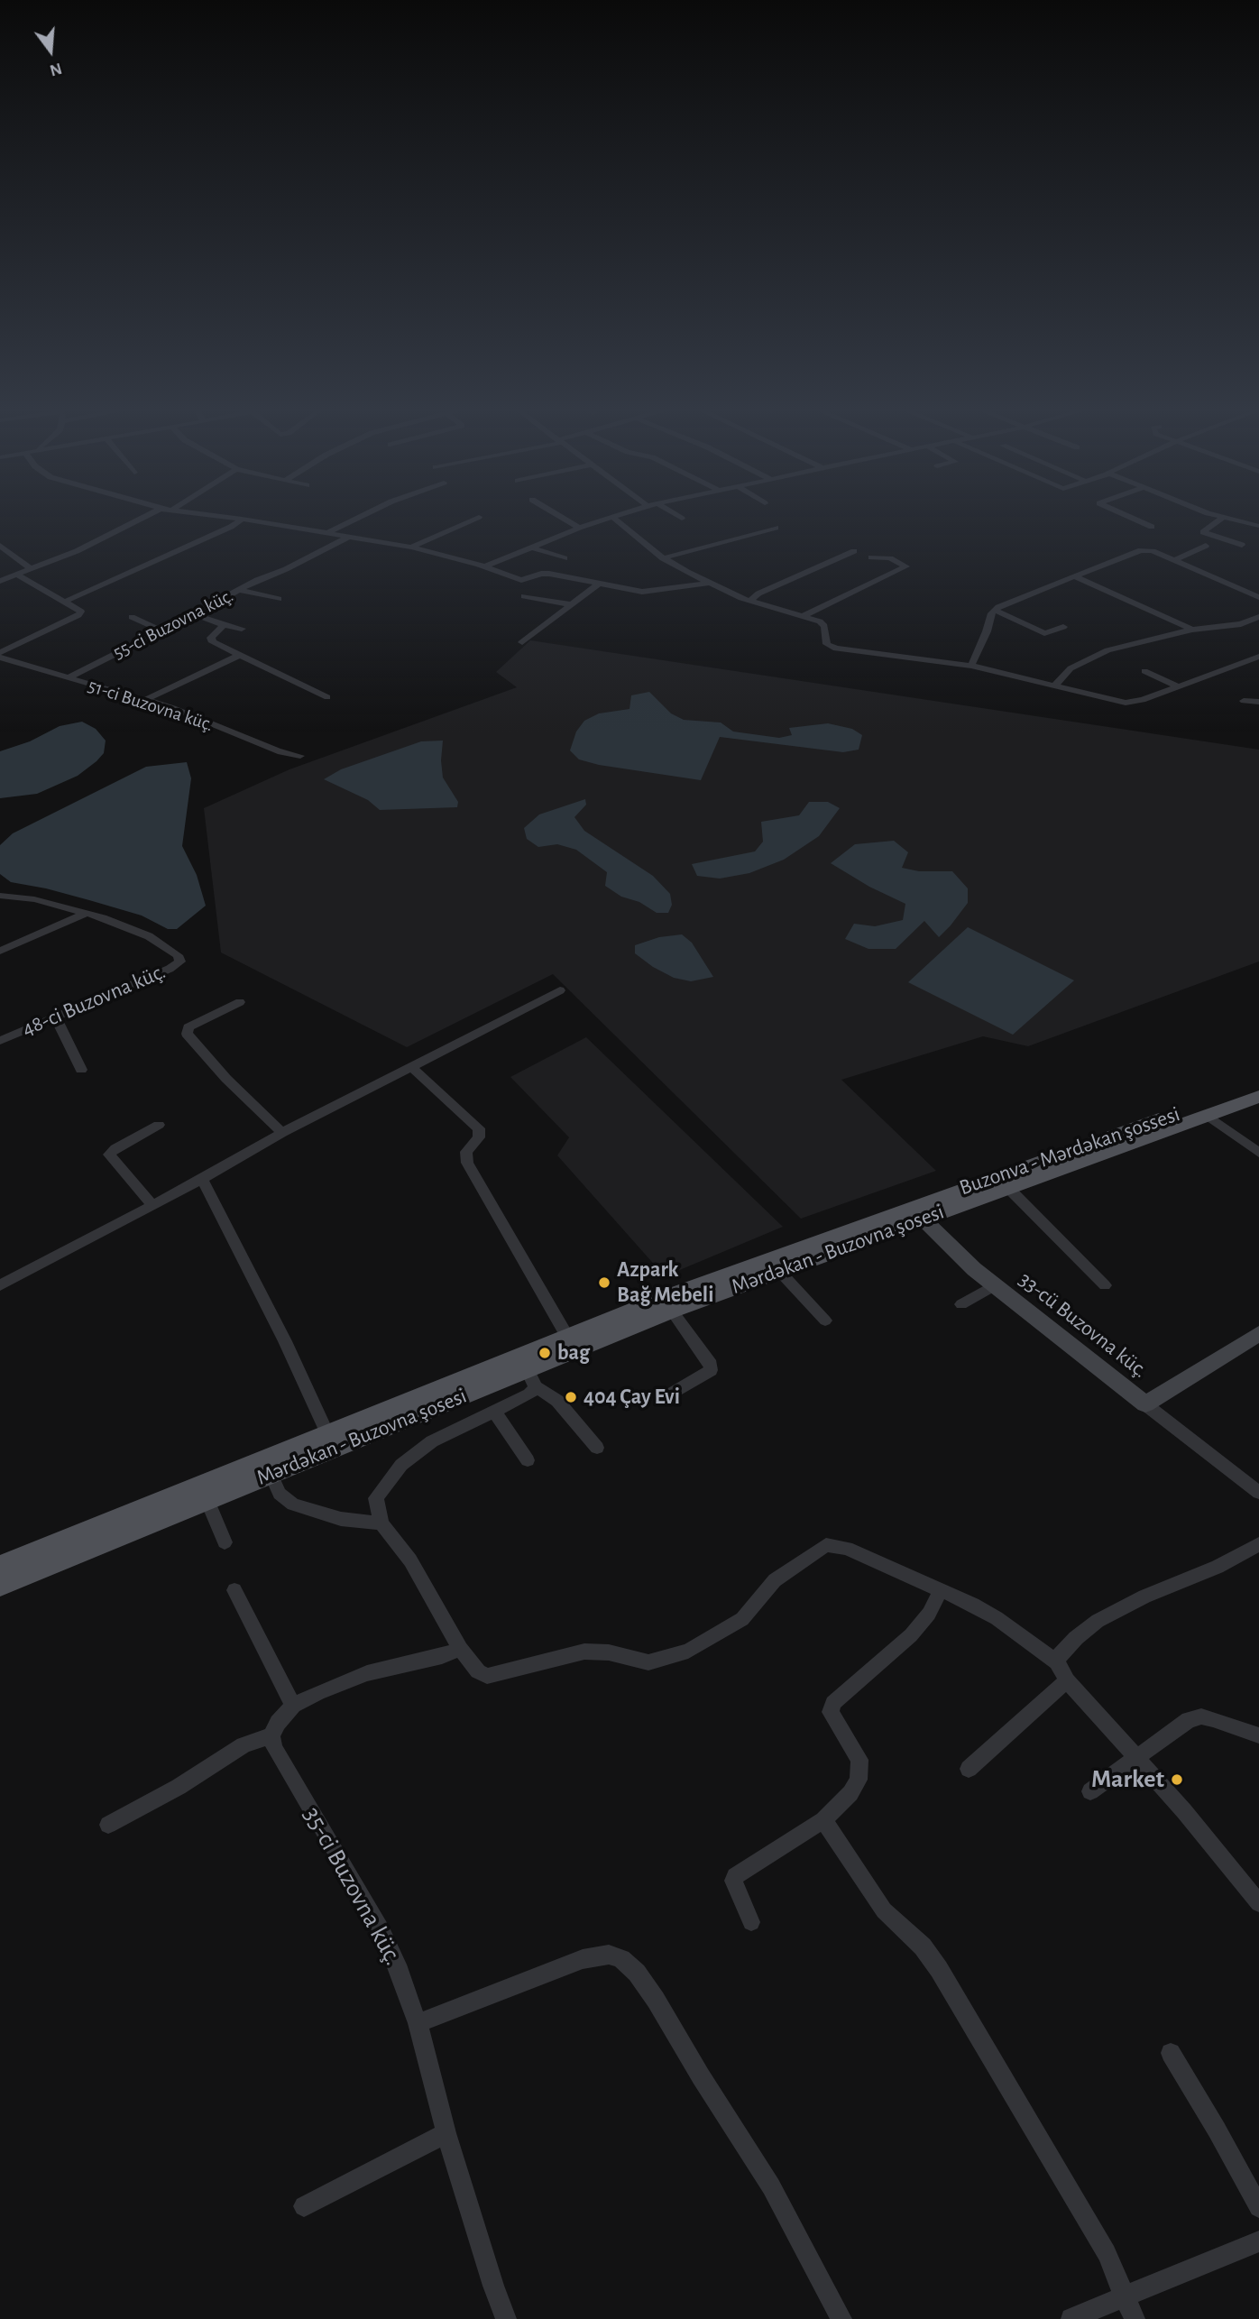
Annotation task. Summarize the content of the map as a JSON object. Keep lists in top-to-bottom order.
{
  "streets": {
    "main road": ["Buzonva - Mərdəkan şossesi", "Mərdəkan - Buzovna şosesi"],
    "street": [
      "55-ci Buzovna küç.",
      "51-ci Buzovna küç.",
      "48-ci Buzovna küç.",
      "33-cü Buzovna küç.",
      "35-ci Buzovna küç."
    ]
  },
  "crossings": [
    ["55-ci Buzovna küç.", "51-ci Buzovna küç."],
    ["Mərdəkan - Buzovna şosesi", "33-cü Buzovna küç."]
  ],
  "places": [
    "Azpark Bağ Mebeli",
    "bag",
    "404 Çay Evi",
    "Market"
  ],
  "north": "bottom"
}
